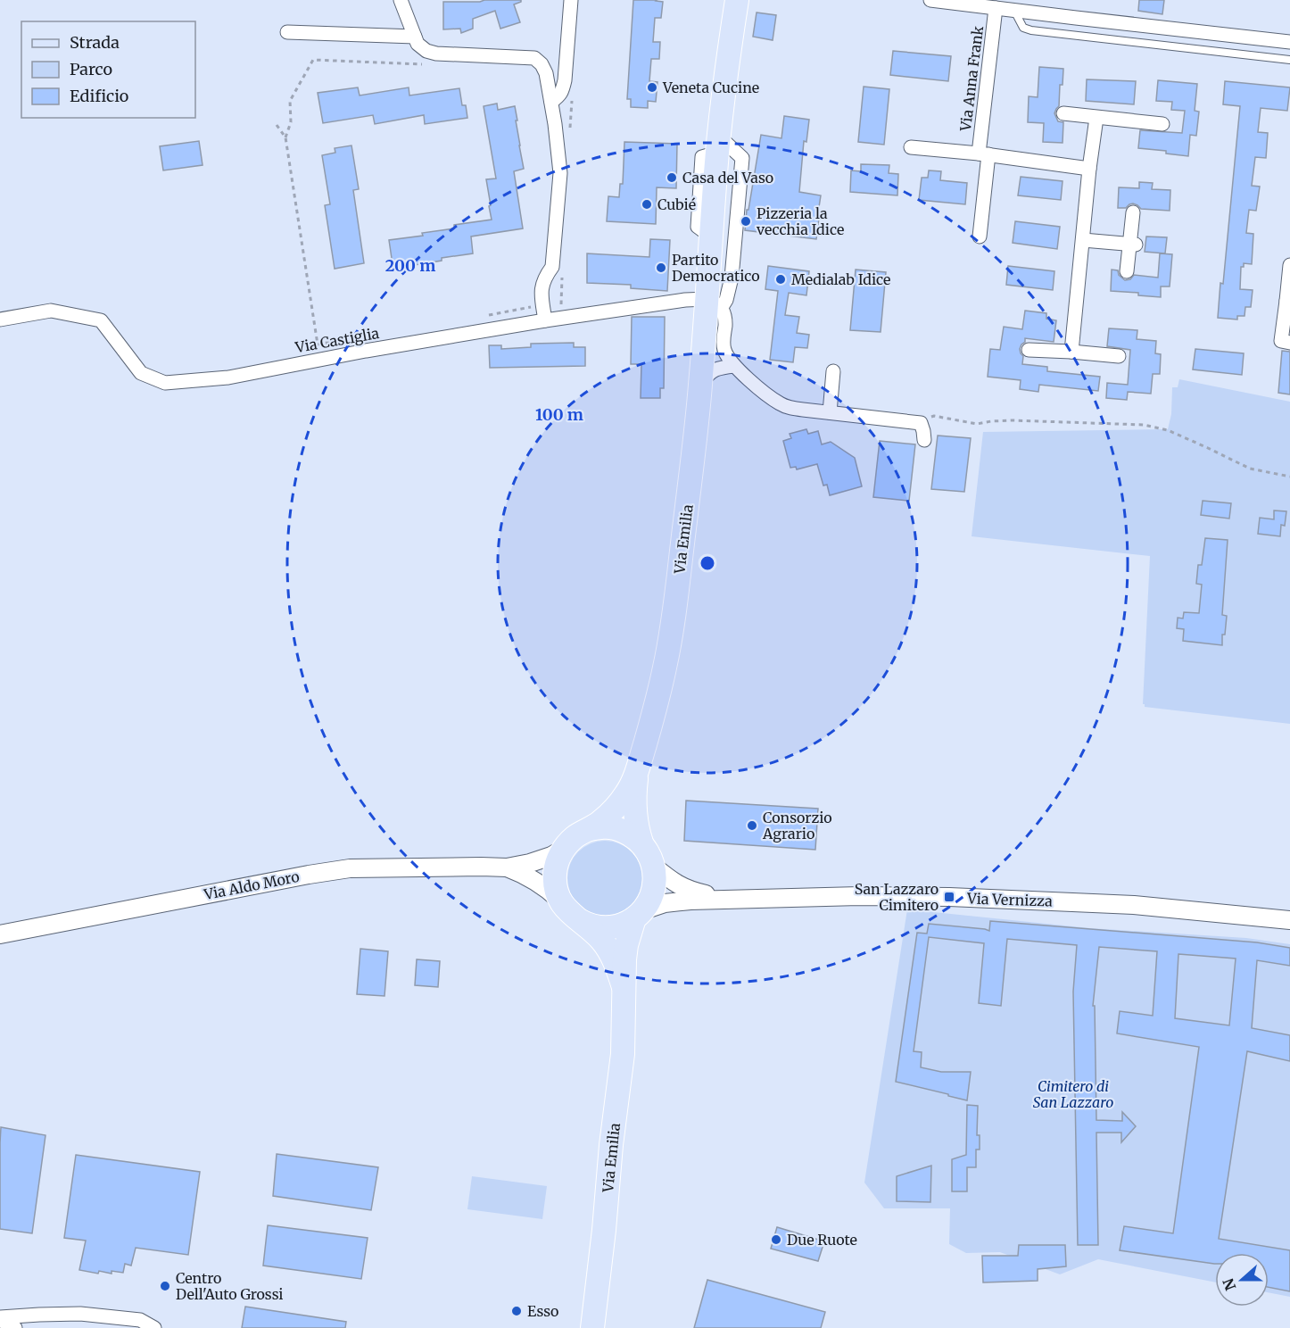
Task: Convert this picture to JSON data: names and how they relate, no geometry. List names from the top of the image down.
{
  "streets": {
    "main road": ["Via Emilia"],
    "street": [
      "Via Anna Frank",
      "Via Castiglia",
      "Via Aldo Moro",
      "Via Vernizza"
    ]
  },
  "crossings": [
    ["Via Castiglia", "Via Emilia"],
    ["Via Emilia", "Via Aldo Moro"],
    ["Via Emilia", "Via Vernizza"],
    ["Via Aldo Moro", "Via Vernizza"]
  ],
  "parks": ["Cimitero di San Lazzaro"],
  "places": {
    "other": [
      "Veneta Cucine",
      "Casa del Vaso",
      "Cubié",
      "Pizzeria la vecchia Idice",
      "Partito Democratico",
      "Medialab Idice",
      "Consorzio Agrario",
      "Due Ruote",
      "Centro Dell'Auto Grossi",
      "Esso"
    ],
    "transit": ["San Lazzaro Cimitero"]
  },
  "legend": ["Strada", "Parco", "Edificio"],
  "north": "left",
  "rings": ["200 m", "100 m"]
}
